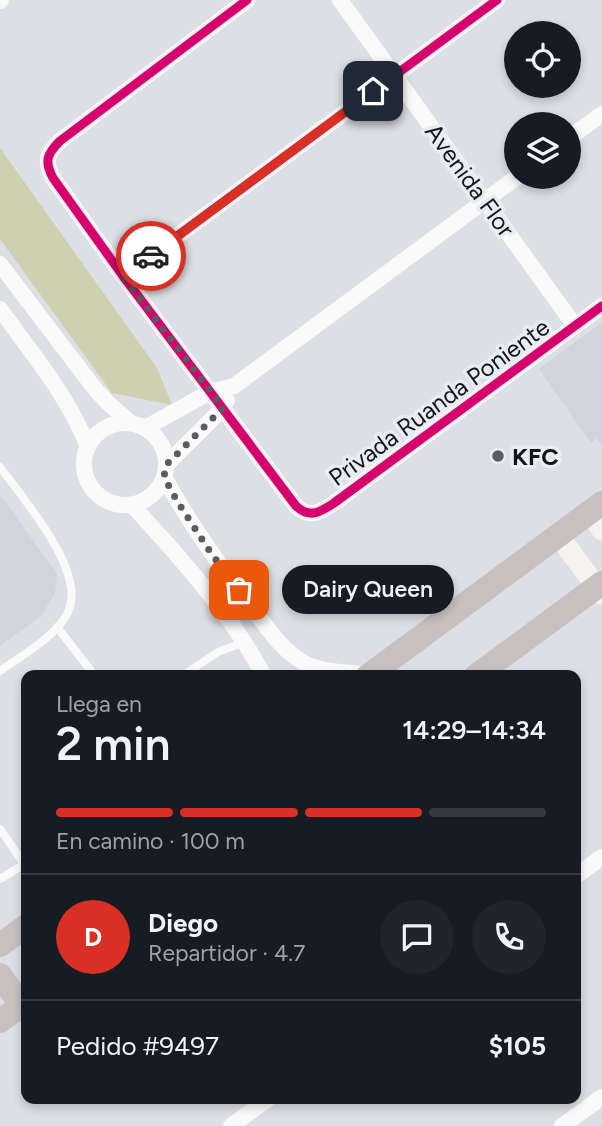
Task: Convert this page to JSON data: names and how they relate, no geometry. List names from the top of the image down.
{
  "streets": {
    "street": ["Avenida Flor", "Privada Ruanda Poniente"]
  },
  "crossings": [
    ["Avenida Flor", "Privada Ruanda Poniente"]
  ],
  "places": ["KFC", "Dairy Queen"],
  "page": {
    "bubble": "Dairy Queen",
    "heading": ["2 min", "Llega en", "14:29–14:34"],
    "panel": [
      "Diego",
      "Repartidor · 4.7",
      "Pedido #9497",
      "$105"
    ],
    "bar": "En camino · 100 m",
    "round": "D"
  }
}
